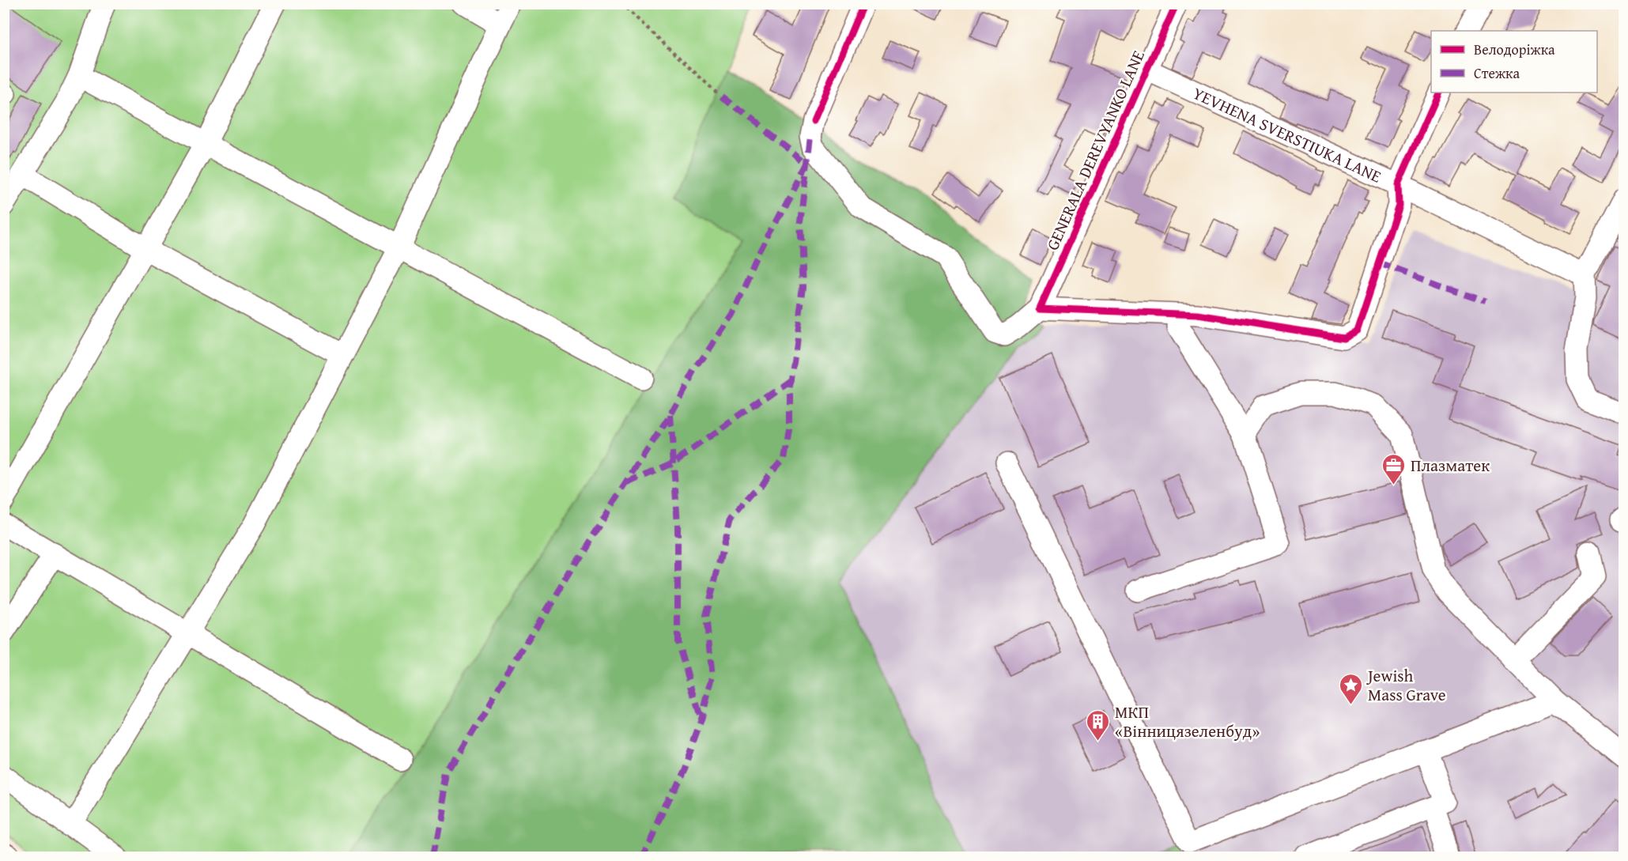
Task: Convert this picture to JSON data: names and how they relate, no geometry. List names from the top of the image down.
{
  "streets": {
    "street": ["YEVHENA SVERSTIUKA LANE", "GENERALA DEREVYANKO LANE"]
  },
  "crossings": [
    ["YEVHENA SVERSTIUKA LANE", "GENERALA DEREVYANKO LANE"]
  ],
  "places": {
    "office": ["Плазматек"],
    "place": ["Jewish Mass Grave"],
    "building": ["МКП «Вінницязеленбуд»"]
  },
  "legend": ["Велодоріжка", "Стежка"]
}
